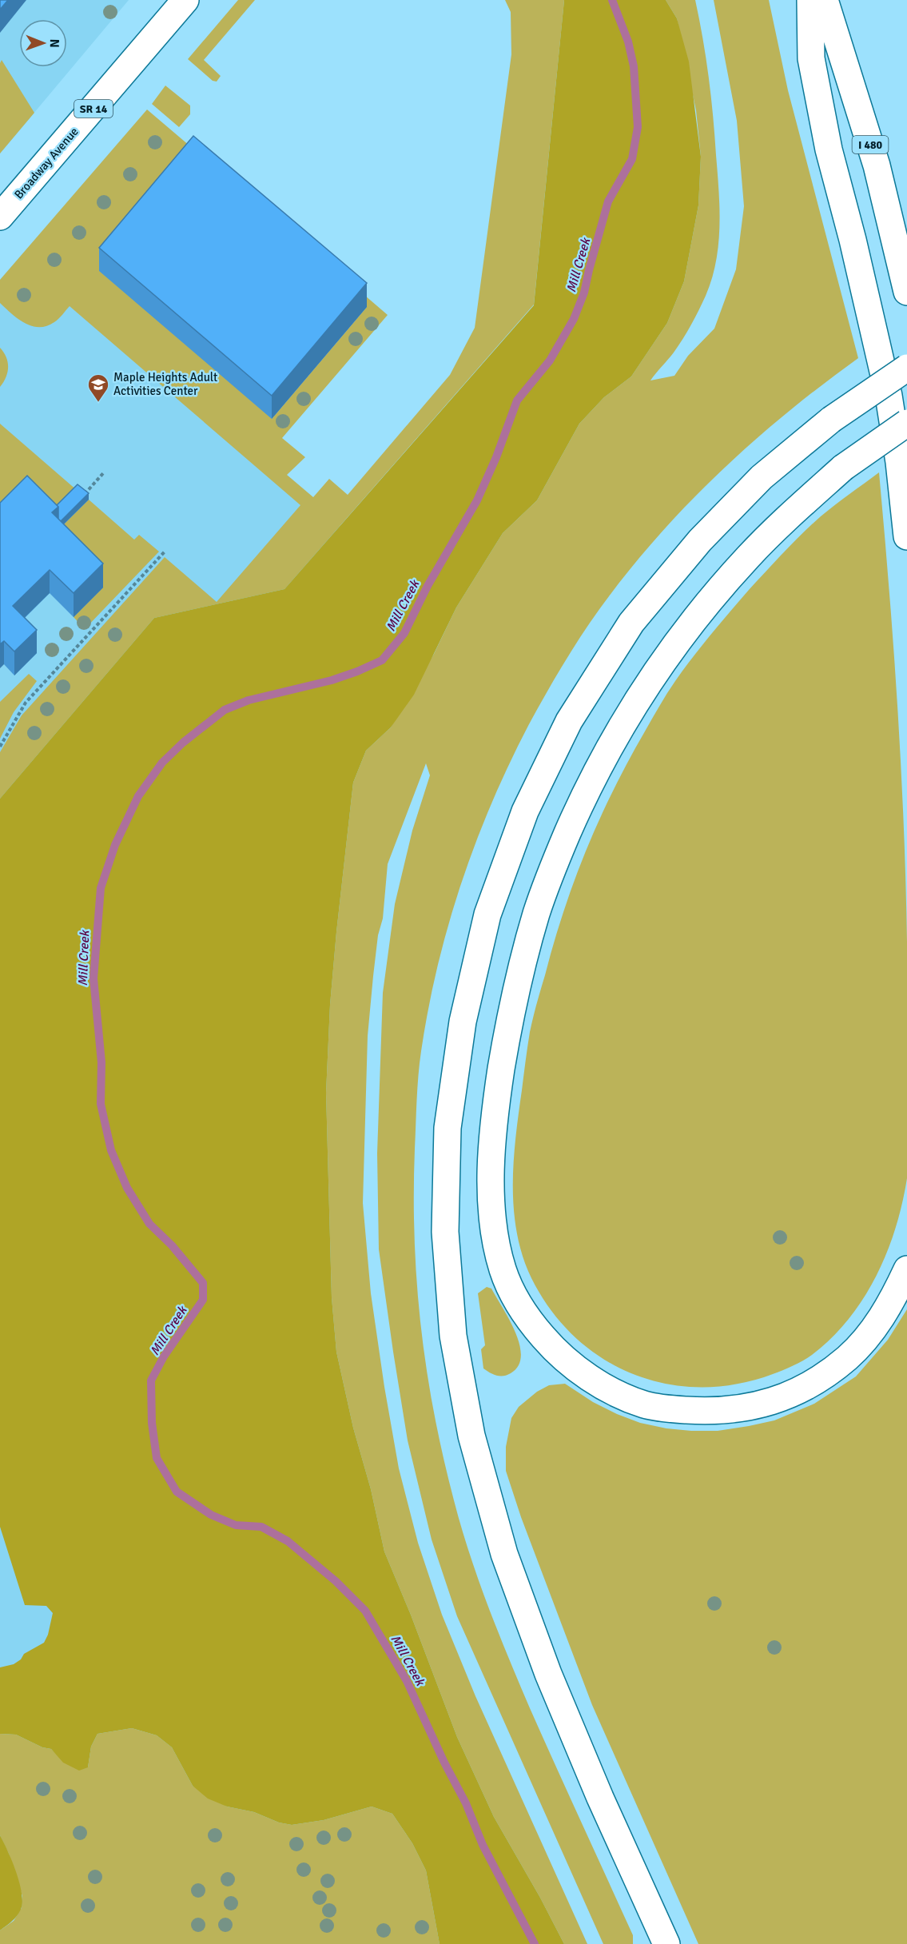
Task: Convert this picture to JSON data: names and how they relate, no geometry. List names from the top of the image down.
{
  "streets": {
    "main road": ["SR 14", "I 480", "Broadway Avenue"]
  },
  "water": ["Mill Creek"],
  "places": {
    "school or university": ["Maple Heights Adult Activities Center"]
  },
  "north": "right"
}
